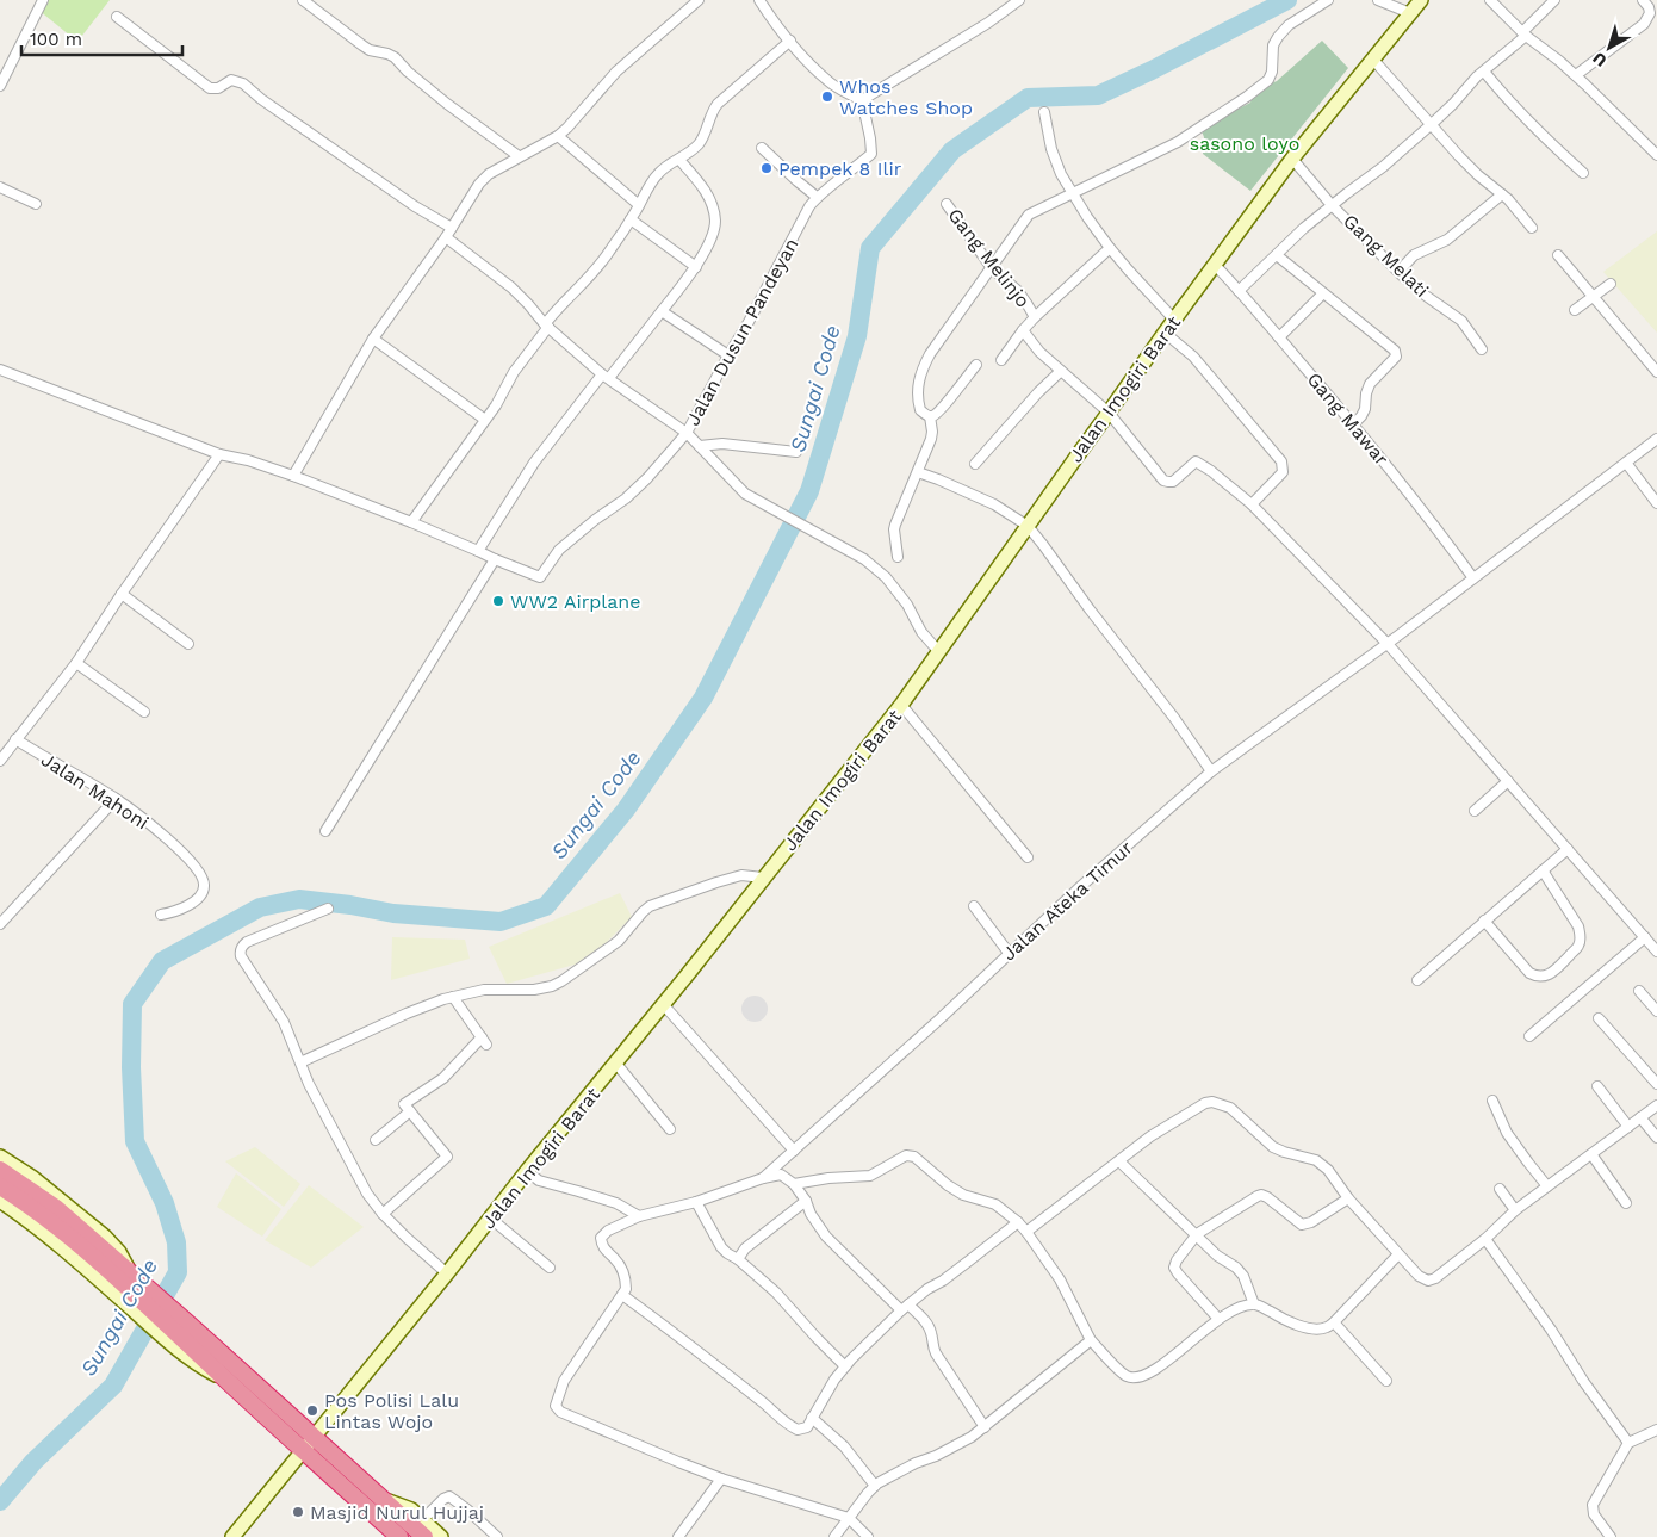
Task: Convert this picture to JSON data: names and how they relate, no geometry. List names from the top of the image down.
{
  "streets": {
    "main road": ["Jalan Imogiri Barat"],
    "street": [
      "Gang Melati",
      "Gang Melinjo",
      "Jalan Dusun Pandeyan",
      "Gang Mawar",
      "Jalan Mahoni",
      "Jalan Ateka Timur"
    ]
  },
  "crossings": [
    ["Gang Melati", "Jalan Imogiri Barat"],
    ["Gang Melinjo", "Jalan Imogiri Barat"],
    ["Jalan Dusun Pandeyan", "Jalan Imogiri Barat"],
    ["Jalan Imogiri Barat", "Gang Mawar"],
    ["Gang Mawar", "Jalan Ateka Timur"]
  ],
  "water": ["Sungai Code"],
  "parks": ["sasono loyo"],
  "places": [
    "Whos Watches Shop",
    "Pempek 8 Ilir",
    "WW2 Airplane",
    "Pos Polisi Lalu Lintas Wojo",
    "Masjid Nurul Hujjaj"
  ],
  "scale_bar": "100 m",
  "north": "bottom left"
}
